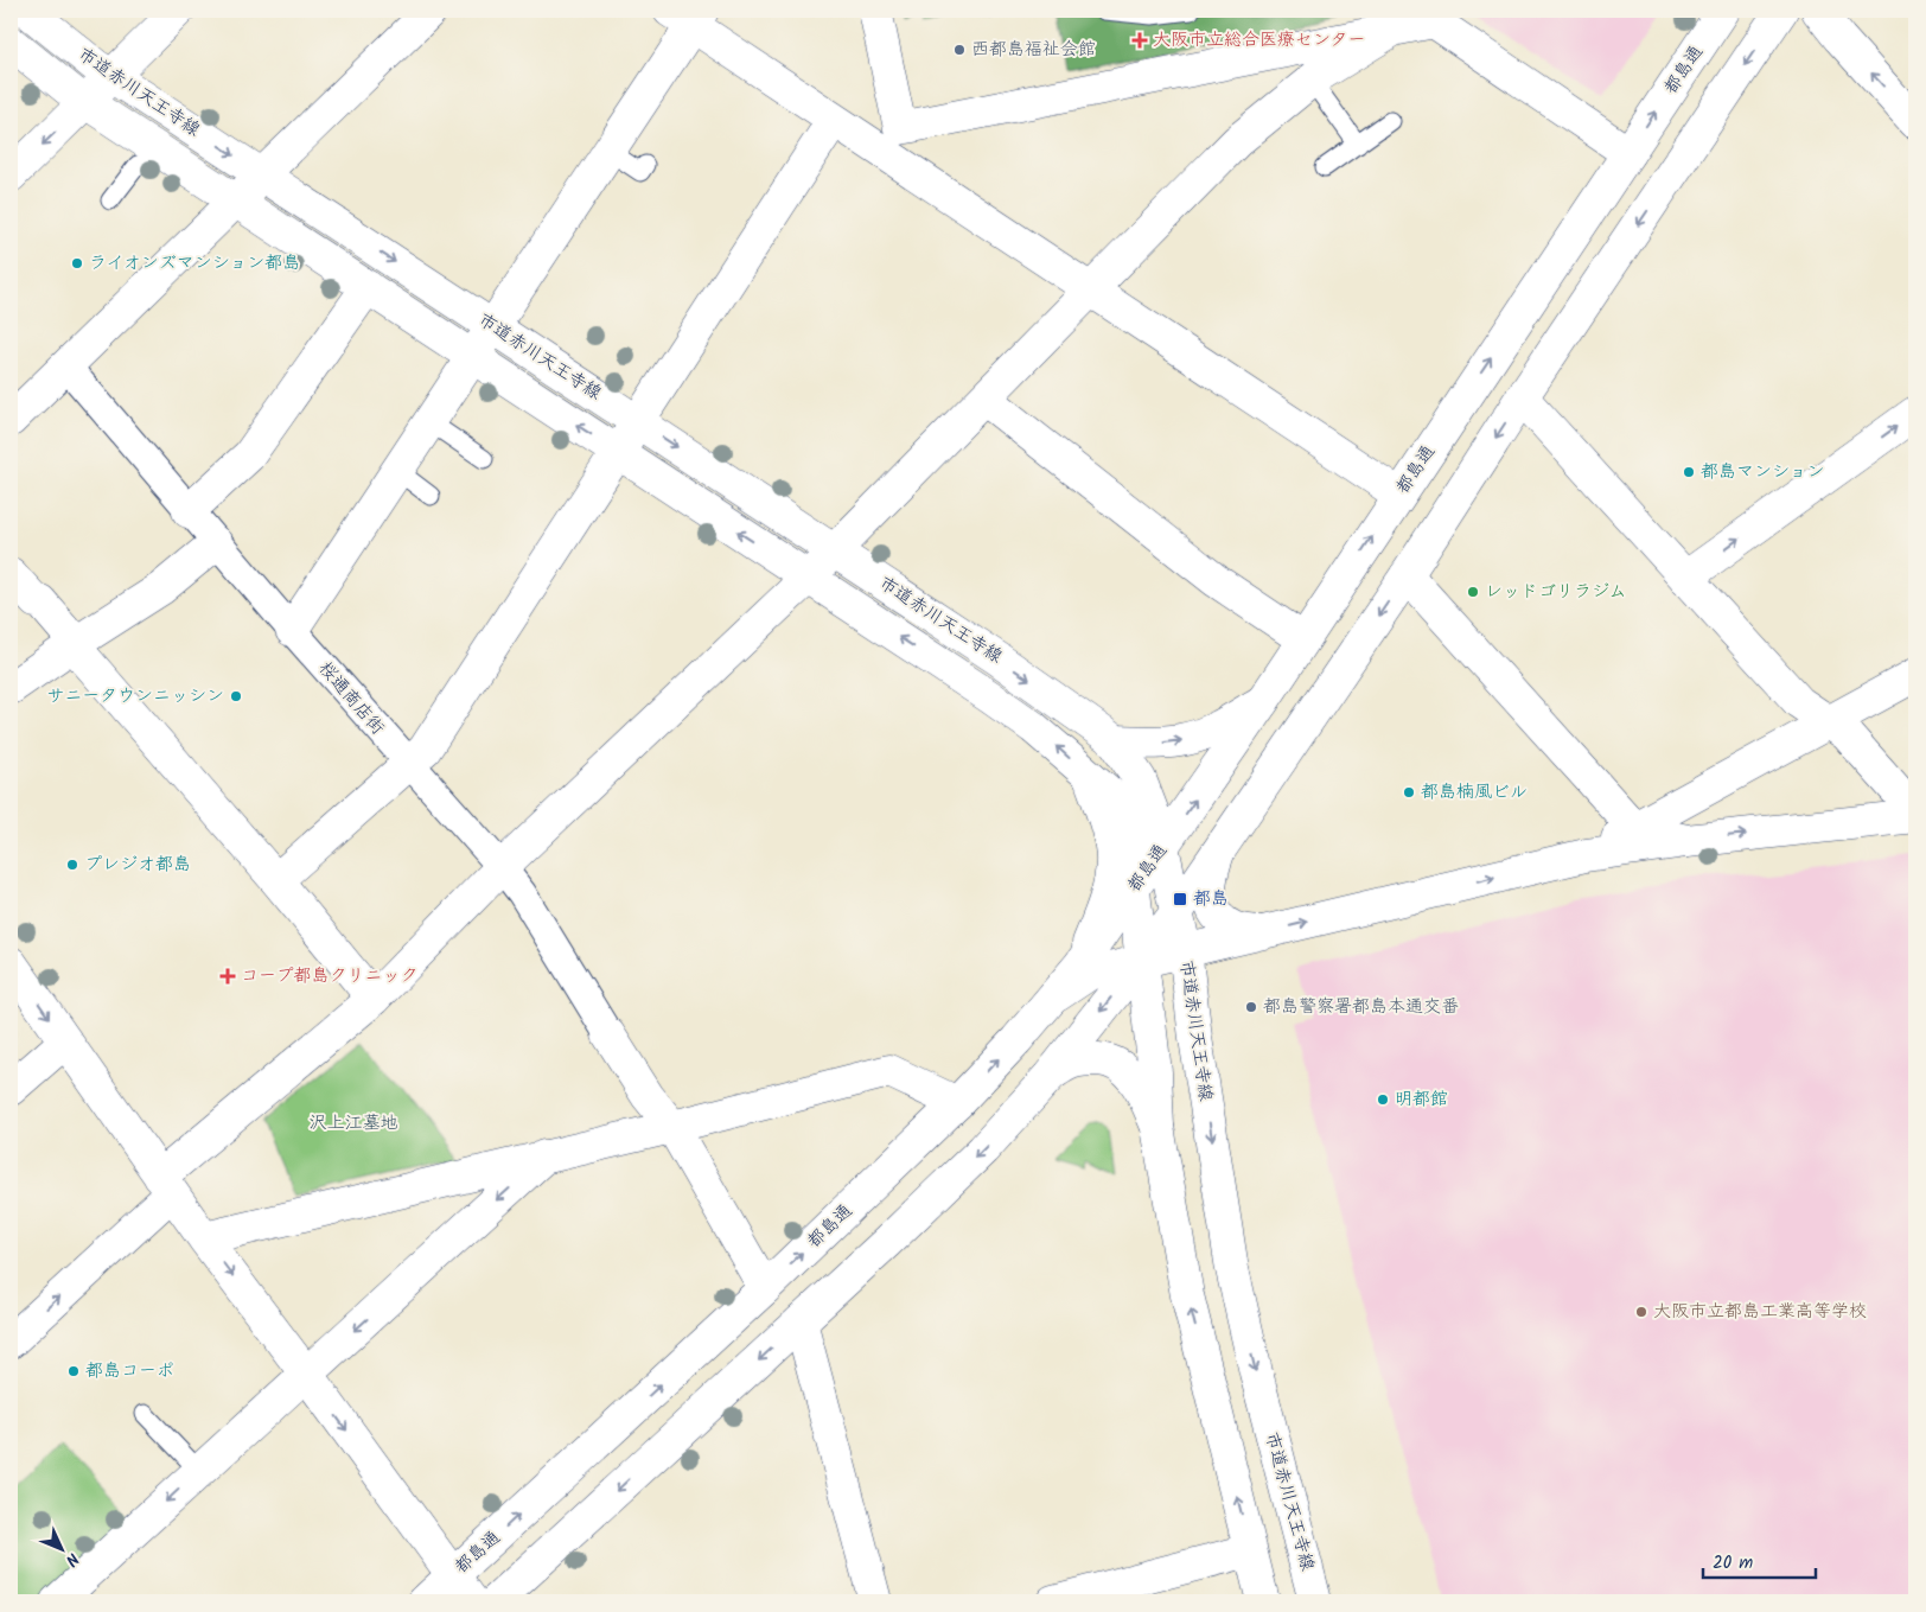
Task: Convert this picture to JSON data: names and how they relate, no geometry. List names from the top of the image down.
{
  "streets": {
    "street": ["都島通", "市道赤川天王寺線", "桜通商店街"]
  },
  "crossings": [
    ["都島通", "市道赤川天王寺線"]
  ],
  "parks": ["沢上江墓地"],
  "places": {
    "health": ["大阪市立総合医療センター", "コープ都島クリニック"],
    "other": [
      "西都島福祉会館",
      "ライオンズマンション都島",
      "都島マンション",
      "レッドゴリラジム",
      "サニータウンニッシン",
      "都島楠風ビル",
      "プレジオ都島",
      "都島警察署都島本通交番",
      "明都館",
      "大阪市立都島工業高等学校",
      "都島コーポ"
    ],
    "transit": ["都島"]
  },
  "scale_bar": "20 m",
  "north": "bottom right"
}
